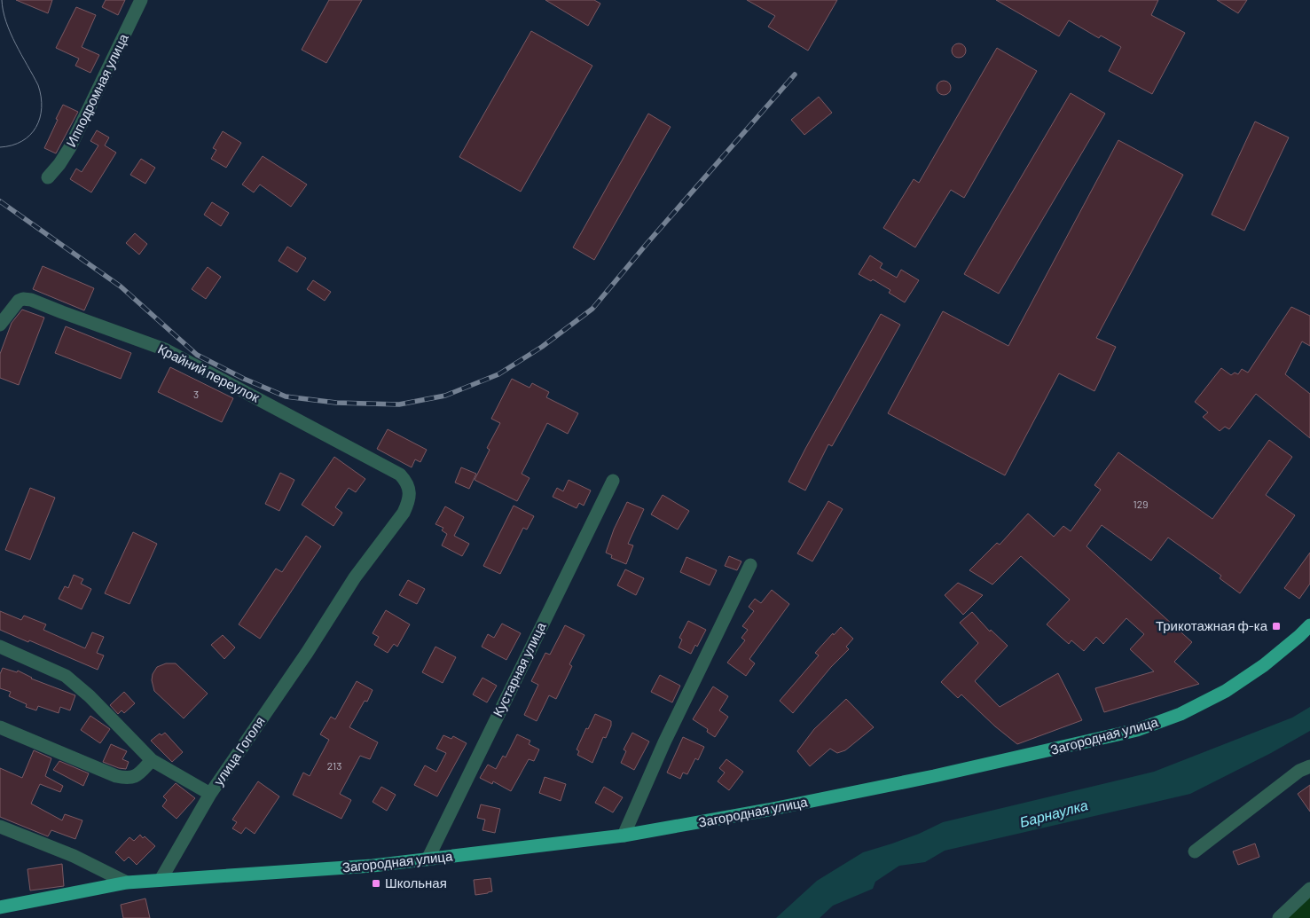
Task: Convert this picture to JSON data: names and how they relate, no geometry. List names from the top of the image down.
{
  "streets": {
    "main road": ["Загородная улица"],
    "street": [
      "Ипподромная улица",
      "Крайний переулок",
      "Кустарная улица",
      "улица Гоголя"
    ]
  },
  "crossings": [
    ["Крайний переулок", "улица Гоголя"],
    ["Кустарная улица", "Загородная улица"],
    ["Загородная улица", "улица Гоголя"]
  ],
  "water": ["Барнаулка"],
  "places": {
    "transit": ["Трикотажная ф-ка", "Школьная"]
  },
  "house_numbers": ["3", "129", "213"]
}
